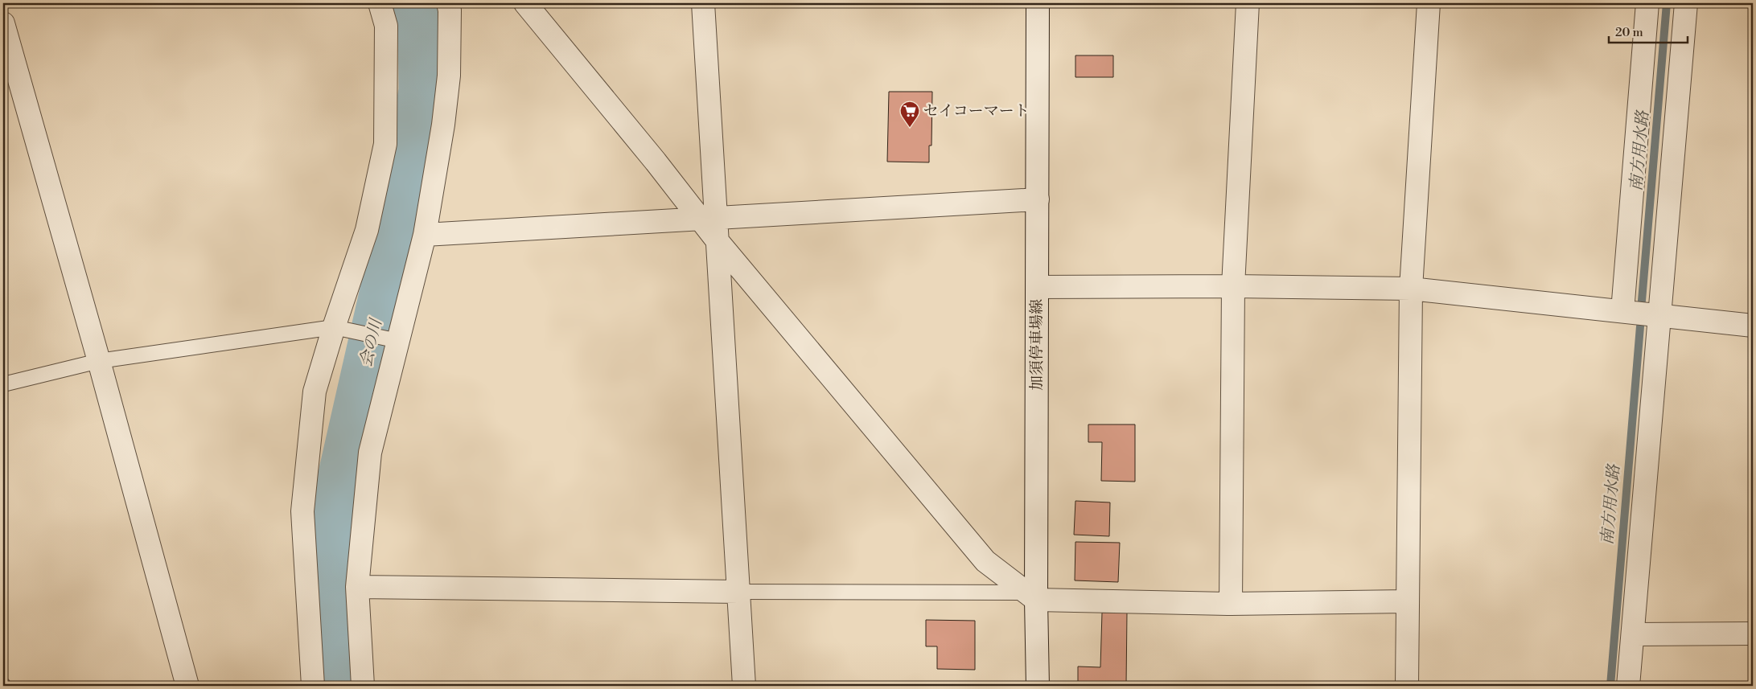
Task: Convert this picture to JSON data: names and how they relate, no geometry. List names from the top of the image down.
{
  "streets": {
    "street": ["加須停車場線"]
  },
  "water": ["南方用水路", "会の川"],
  "places": {
    "supermarket": ["セイコーマート"]
  },
  "scale_bar": "20 m"
}
